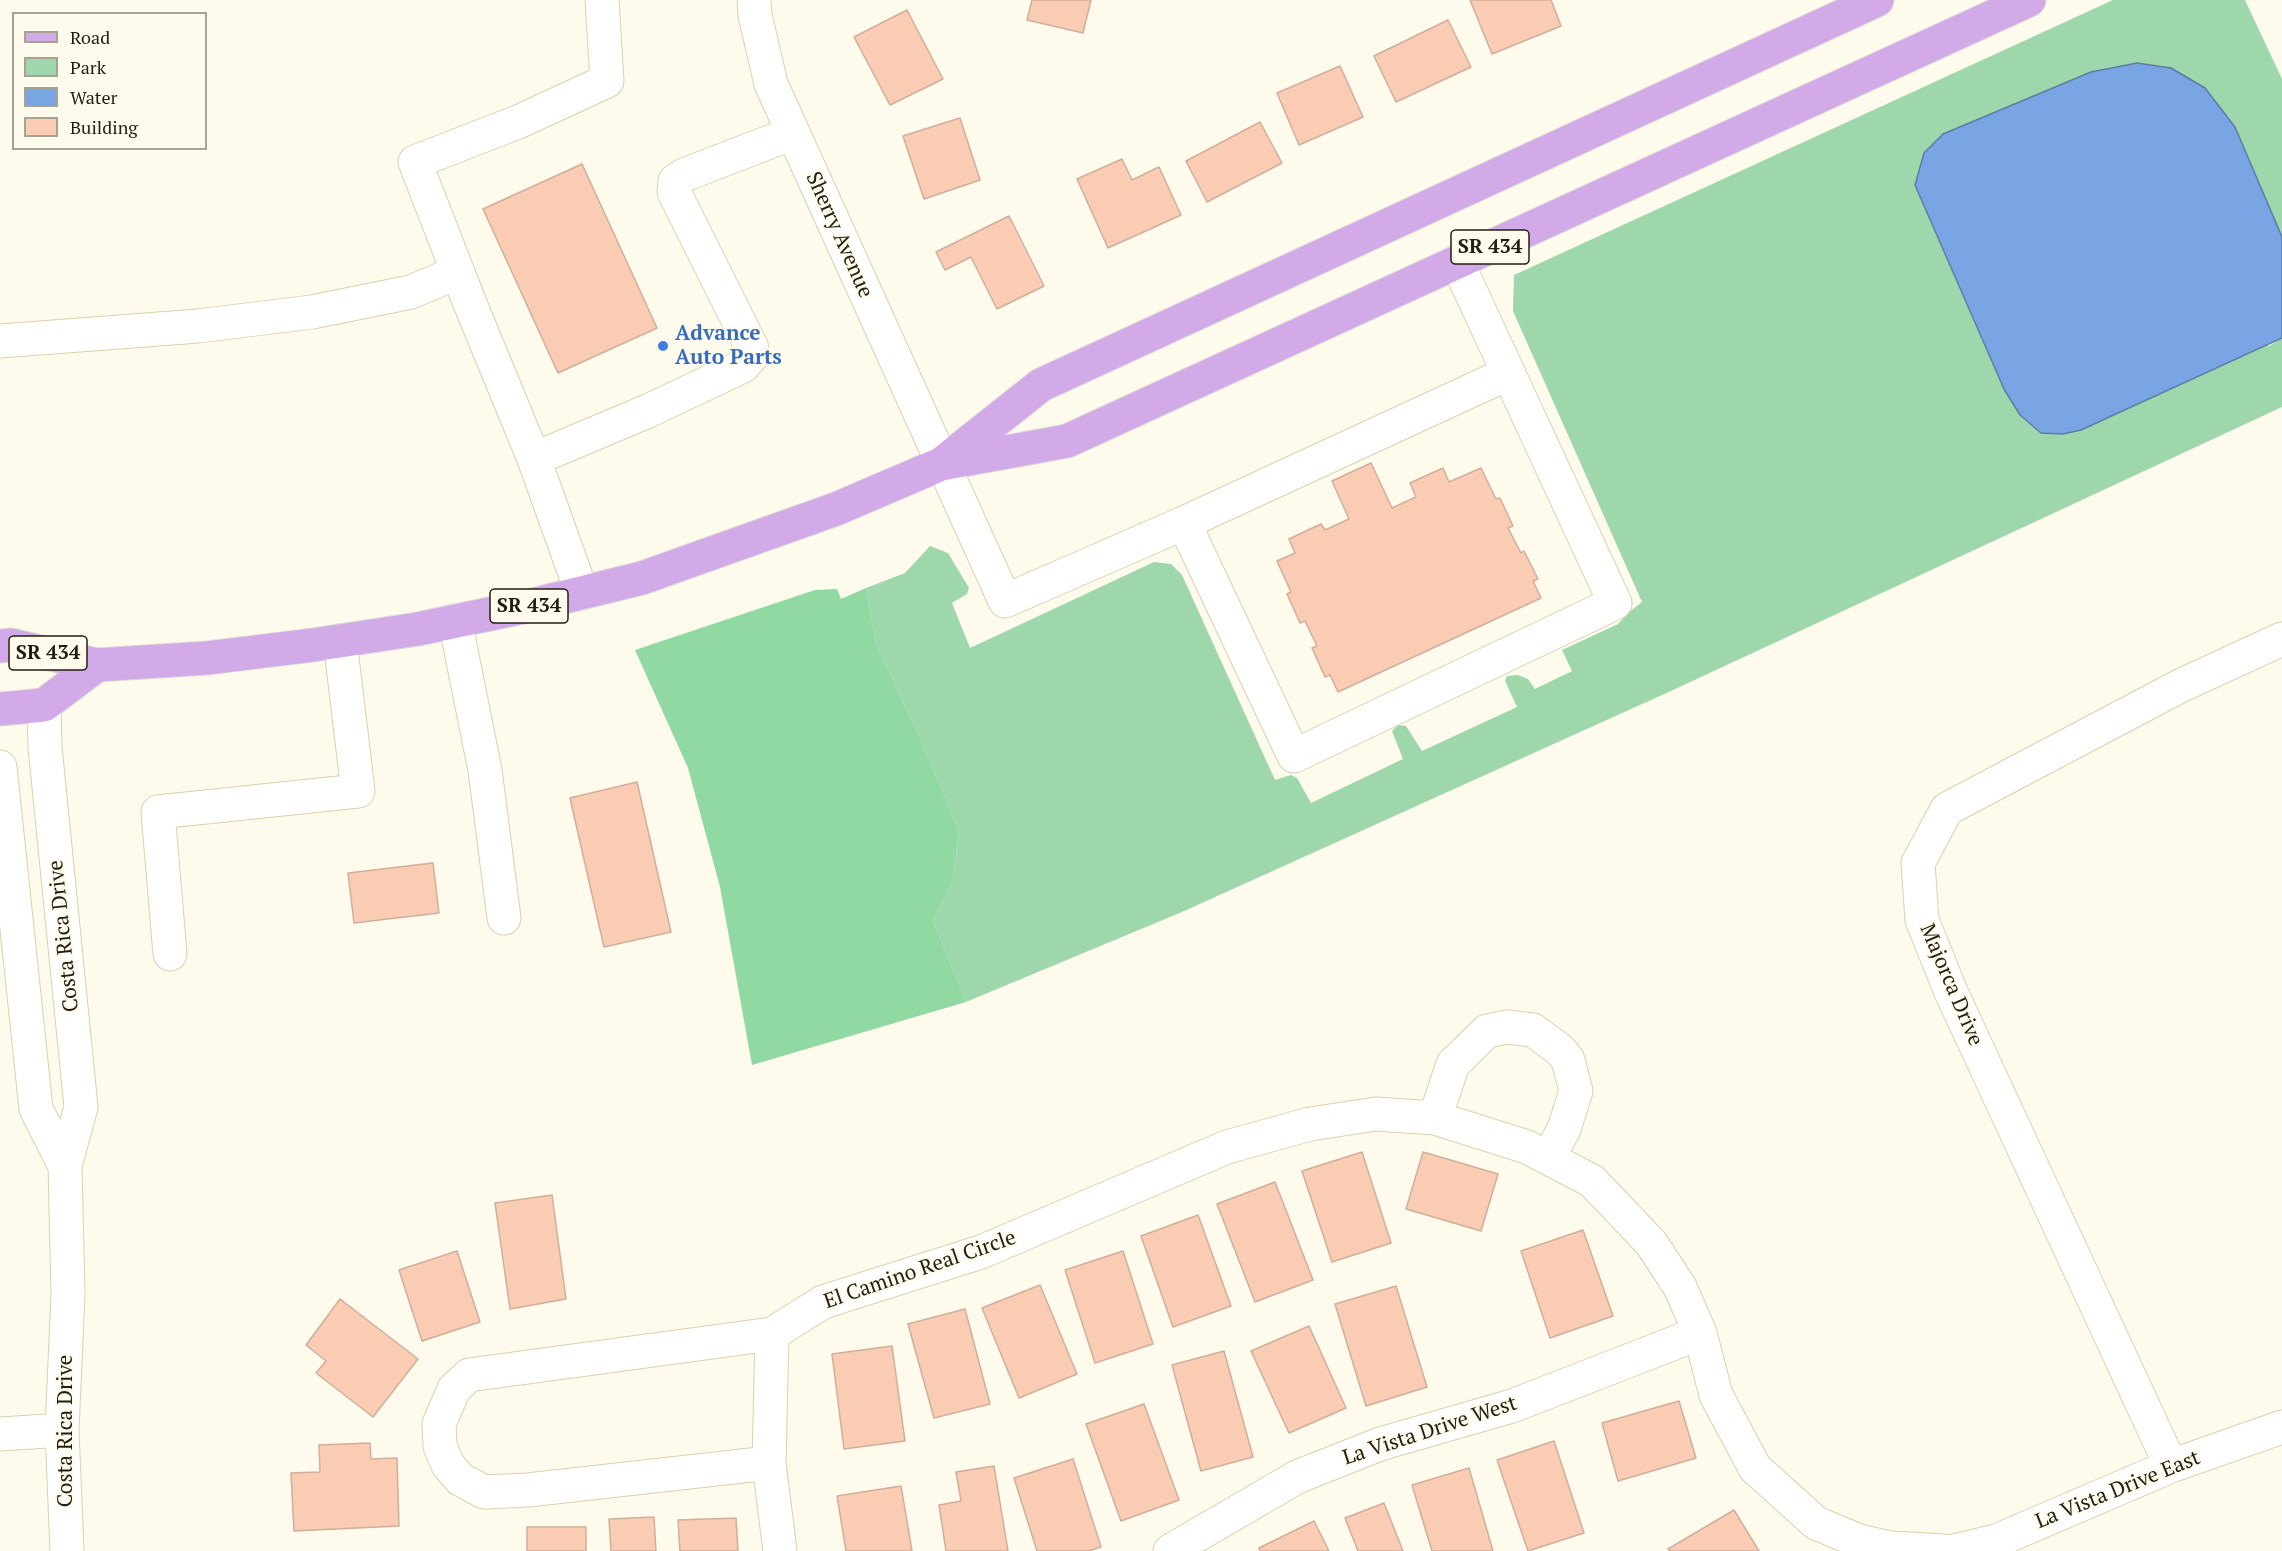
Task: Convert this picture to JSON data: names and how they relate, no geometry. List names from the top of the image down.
{
  "streets": {
    "main road": ["SR 434"],
    "street": [
      "Sherry Avenue",
      "Costa Rica Drive",
      "Majorca Drive",
      "El Camino Real Circle",
      "La Vista Drive West",
      "La Vista Drive East"
    ]
  },
  "crossings": [
    ["Sherry Avenue", "SR 434"],
    ["SR 434", "Costa Rica Drive"],
    ["Majorca Drive", "La Vista Drive East"],
    ["El Camino Real Circle", "La Vista Drive West"]
  ],
  "places": ["Advance Auto Parts"],
  "legend": [
    "Road",
    "Park",
    "Water",
    "Building"
  ]
}
